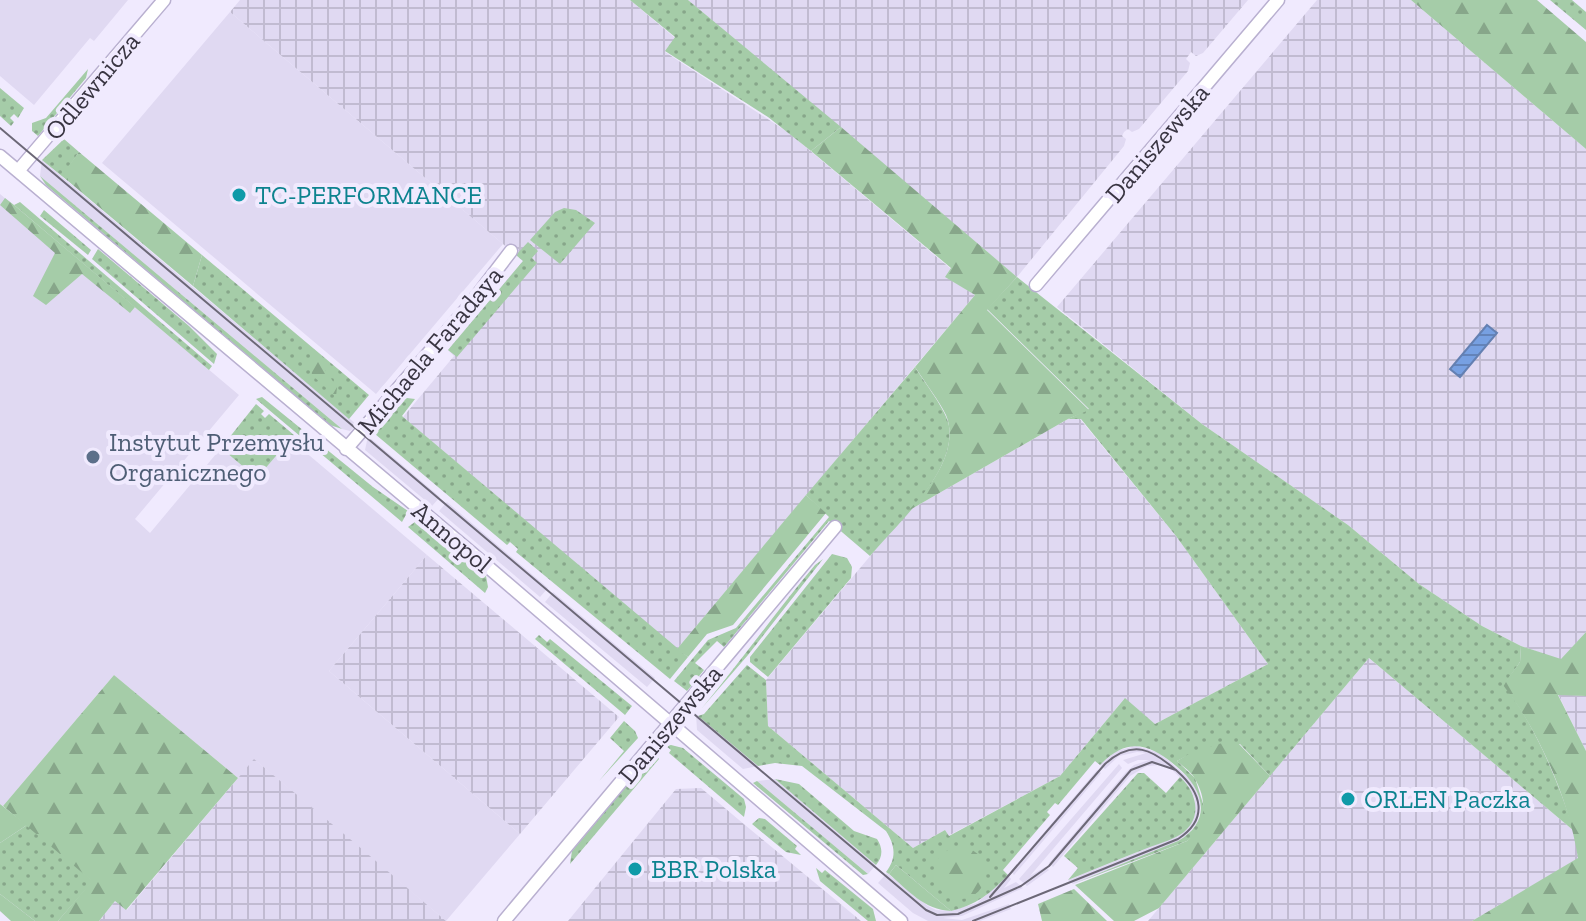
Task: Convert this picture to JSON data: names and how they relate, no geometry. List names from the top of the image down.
{
  "streets": {
    "street": [
      "Odlewnicza",
      "Daniszewska",
      "Michaela Faradaya",
      "Annopol"
    ]
  },
  "crossings": [
    ["Odlewnicza", "Annopol"],
    ["Daniszewska", "Annopol"],
    ["Michaela Faradaya", "Annopol"]
  ],
  "places": [
    "TC-PERFORMANCE",
    "Instytut Przemysłu Organicznego",
    "ORLEN Paczka",
    "BBR Polska"
  ]
}
